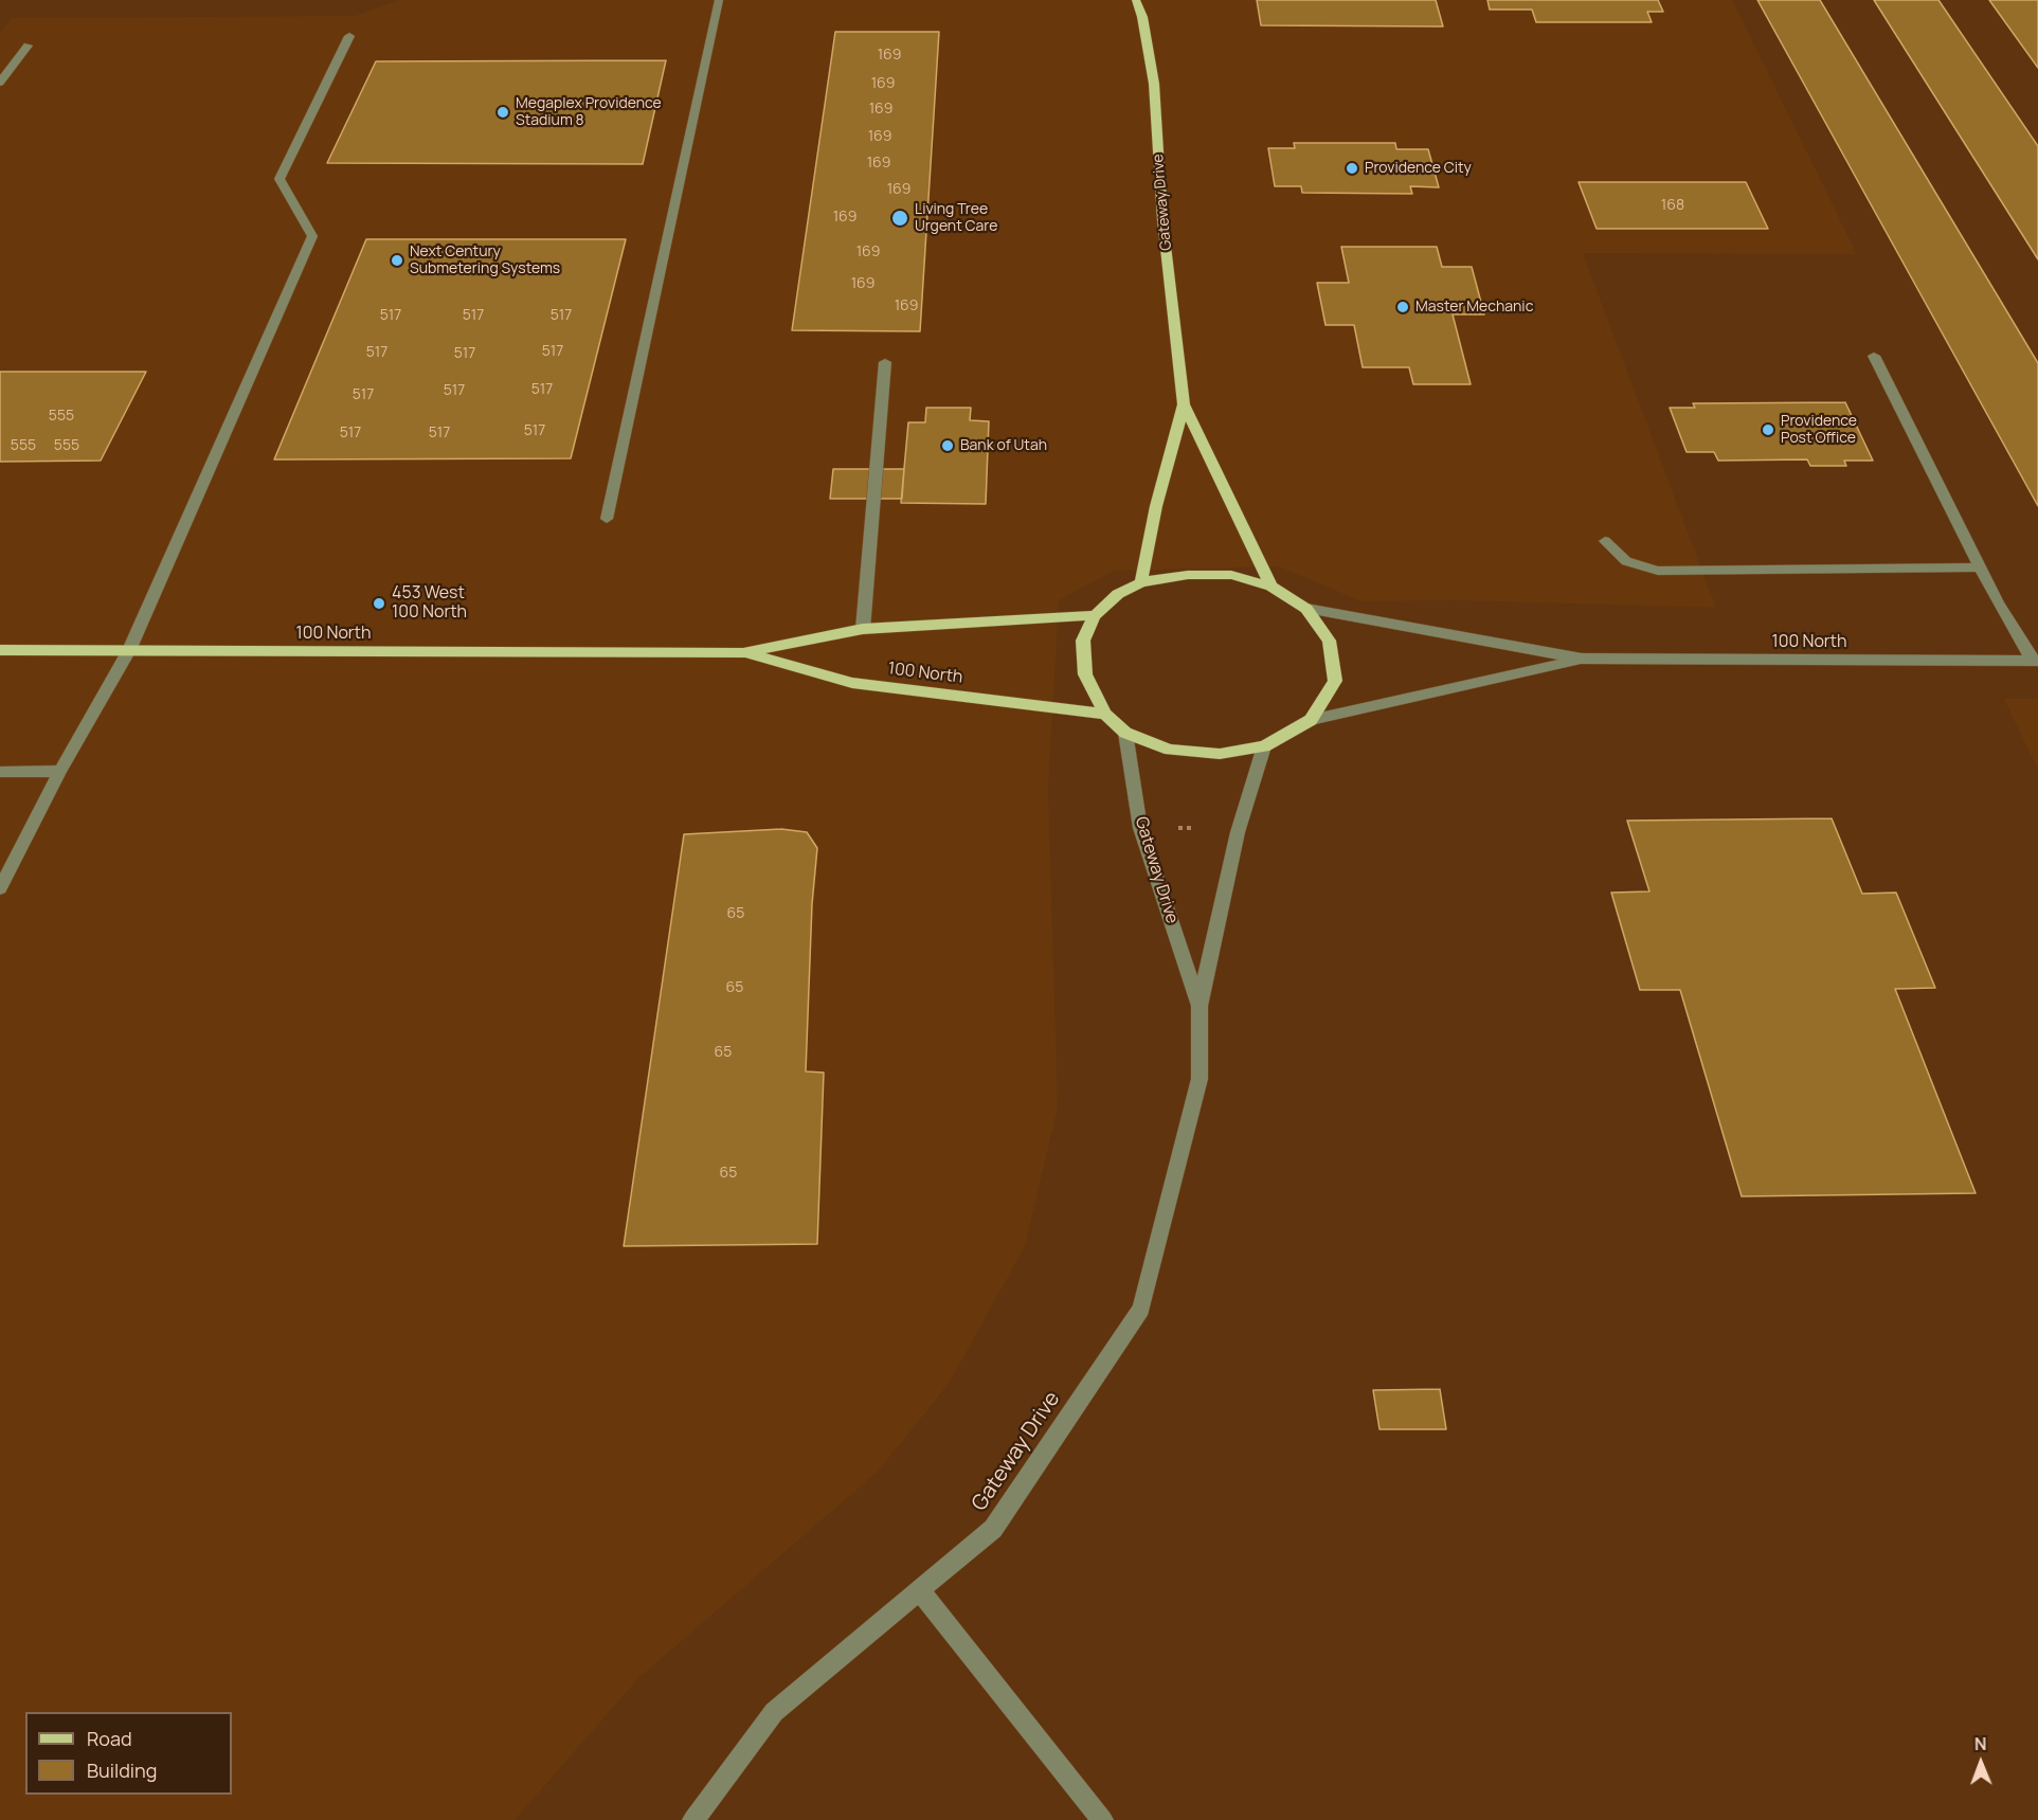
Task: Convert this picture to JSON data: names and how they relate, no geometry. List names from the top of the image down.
{
  "streets": {
    "main road": ["Gateway Drive", "100 North"]
  },
  "crossings": [
    ["Gateway Drive", "100 North"]
  ],
  "places": [
    "Megaplex Providence Stadium 8",
    "Providence City",
    "Living Tree Urgent Care",
    "Next Century Submetering Systems",
    "Master Mechanic",
    "Providence Post Office",
    "Bank of Utah",
    "453 West 100 North"
  ],
  "house_numbers": [
    "169",
    "169",
    "169",
    "169",
    "169",
    "169",
    "168",
    "169",
    "169",
    "169",
    "169",
    "517",
    "517",
    "517",
    "517",
    "517",
    "517",
    "517",
    "517",
    "517",
    "555",
    "517",
    "517",
    "517",
    "555",
    "555",
    "65",
    "65",
    "65",
    "65"
  ],
  "legend": ["Road", "Building"],
  "north": "top"
}
